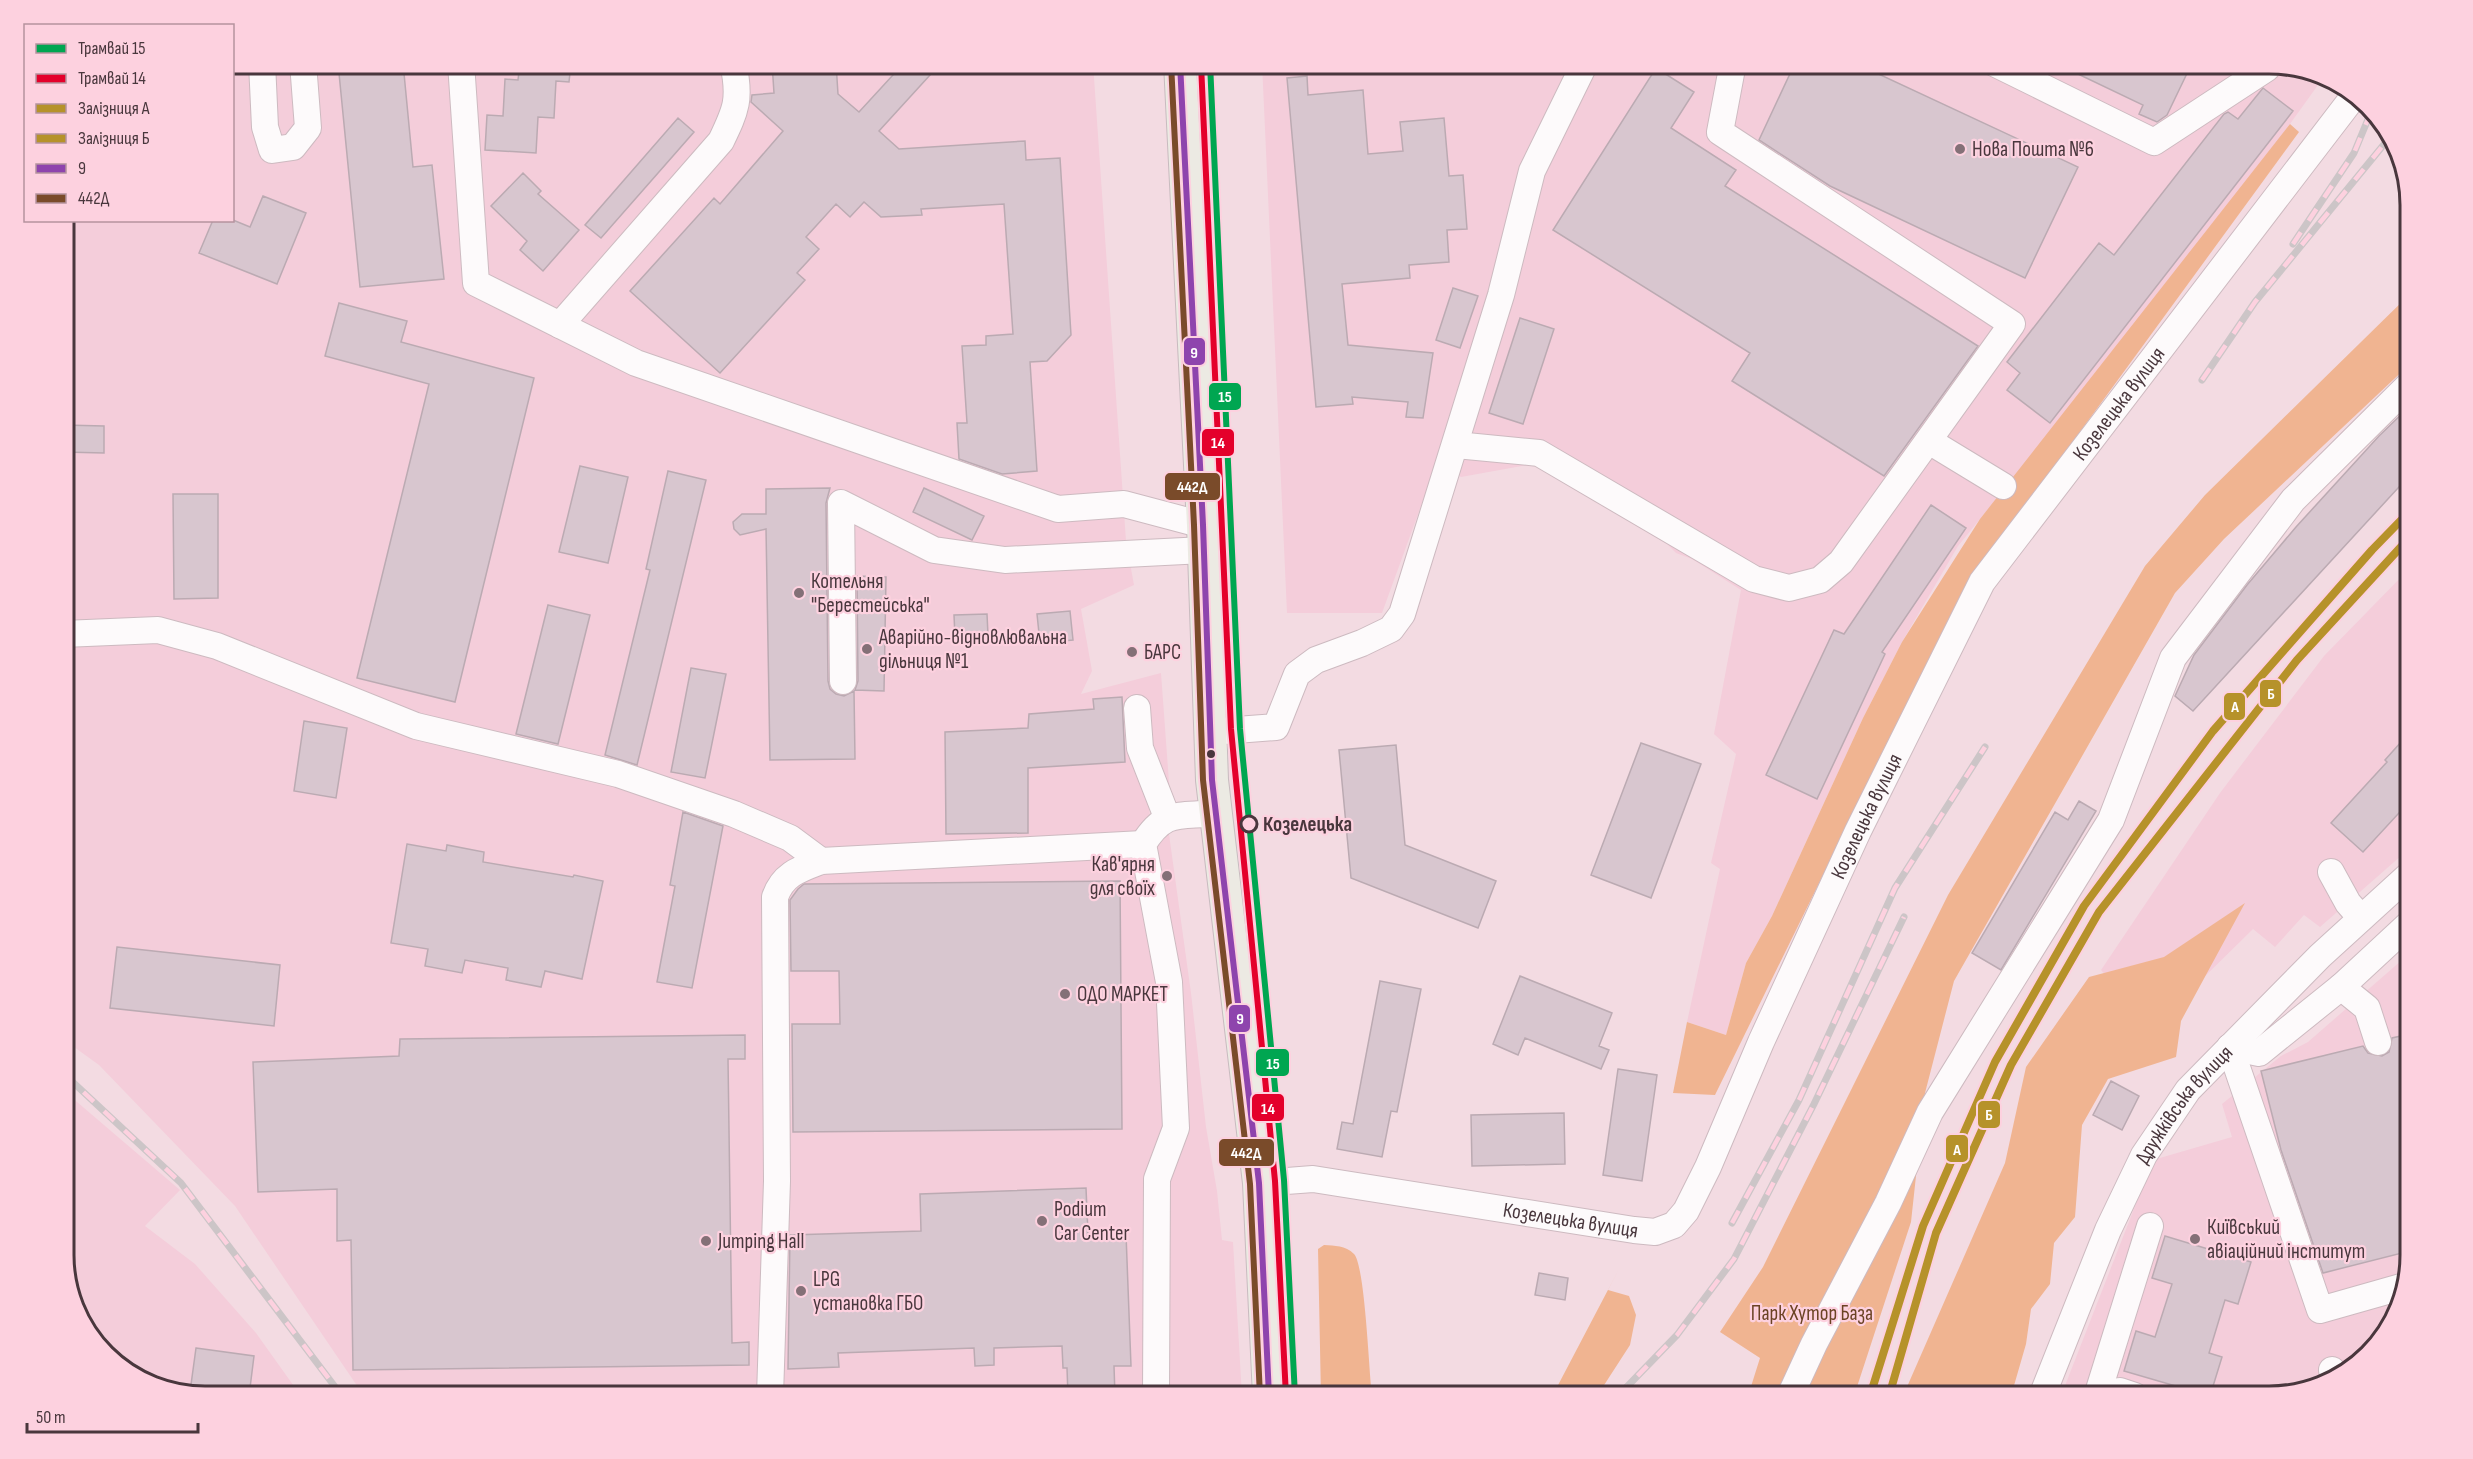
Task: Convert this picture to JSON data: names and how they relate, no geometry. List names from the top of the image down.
{
  "streets": {
    "street": ["Козелецька вулиця", "Дружківська вулиця"]
  },
  "parks": ["Парк Хутор База"],
  "places": [
    "Нова Пошта №6",
    "Котельня \"Берестейська\"",
    "Аварійно-відновлювальна дільниця №1",
    "БАРС",
    "Козелецька",
    "Кав'ярня для своїх",
    "ОДО МАРКЕТ",
    "Podium Car Center",
    "Київський авіаційний інститут",
    "Jumping Hall",
    "LPG установка ГБО"
  ],
  "lines": [
    "tram line 15",
    "tram line 14",
    "transit line 9",
    "transit line 442Д",
    "rail line A",
    "rail line Б"
  ],
  "legend": [
    "Трамвай 15",
    "Трамвай 14",
    "Залізниця A",
    "Залізниця Б",
    "9",
    "442Д"
  ],
  "scale_bar": "50 m"
}
